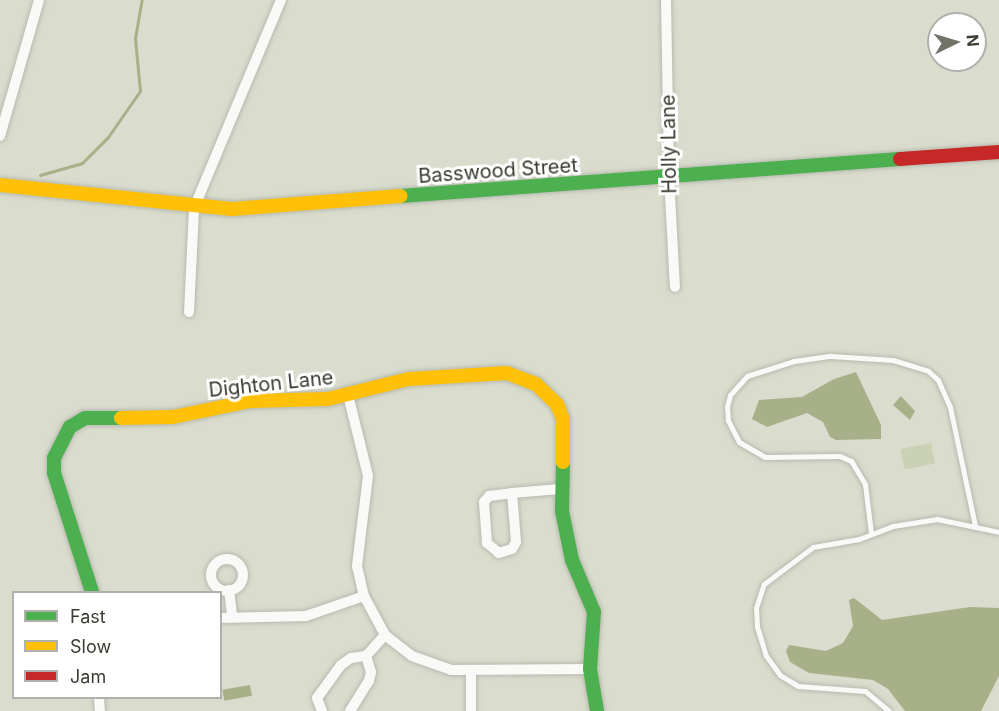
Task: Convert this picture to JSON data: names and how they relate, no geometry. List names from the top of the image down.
{
  "streets": {
    "street": ["Holly Lane", "Basswood Street", "Dighton Lane"]
  },
  "crossings": [
    ["Holly Lane", "Basswood Street"]
  ],
  "legend": ["Fast", "Slow", "Jam"],
  "north": "right"
}
